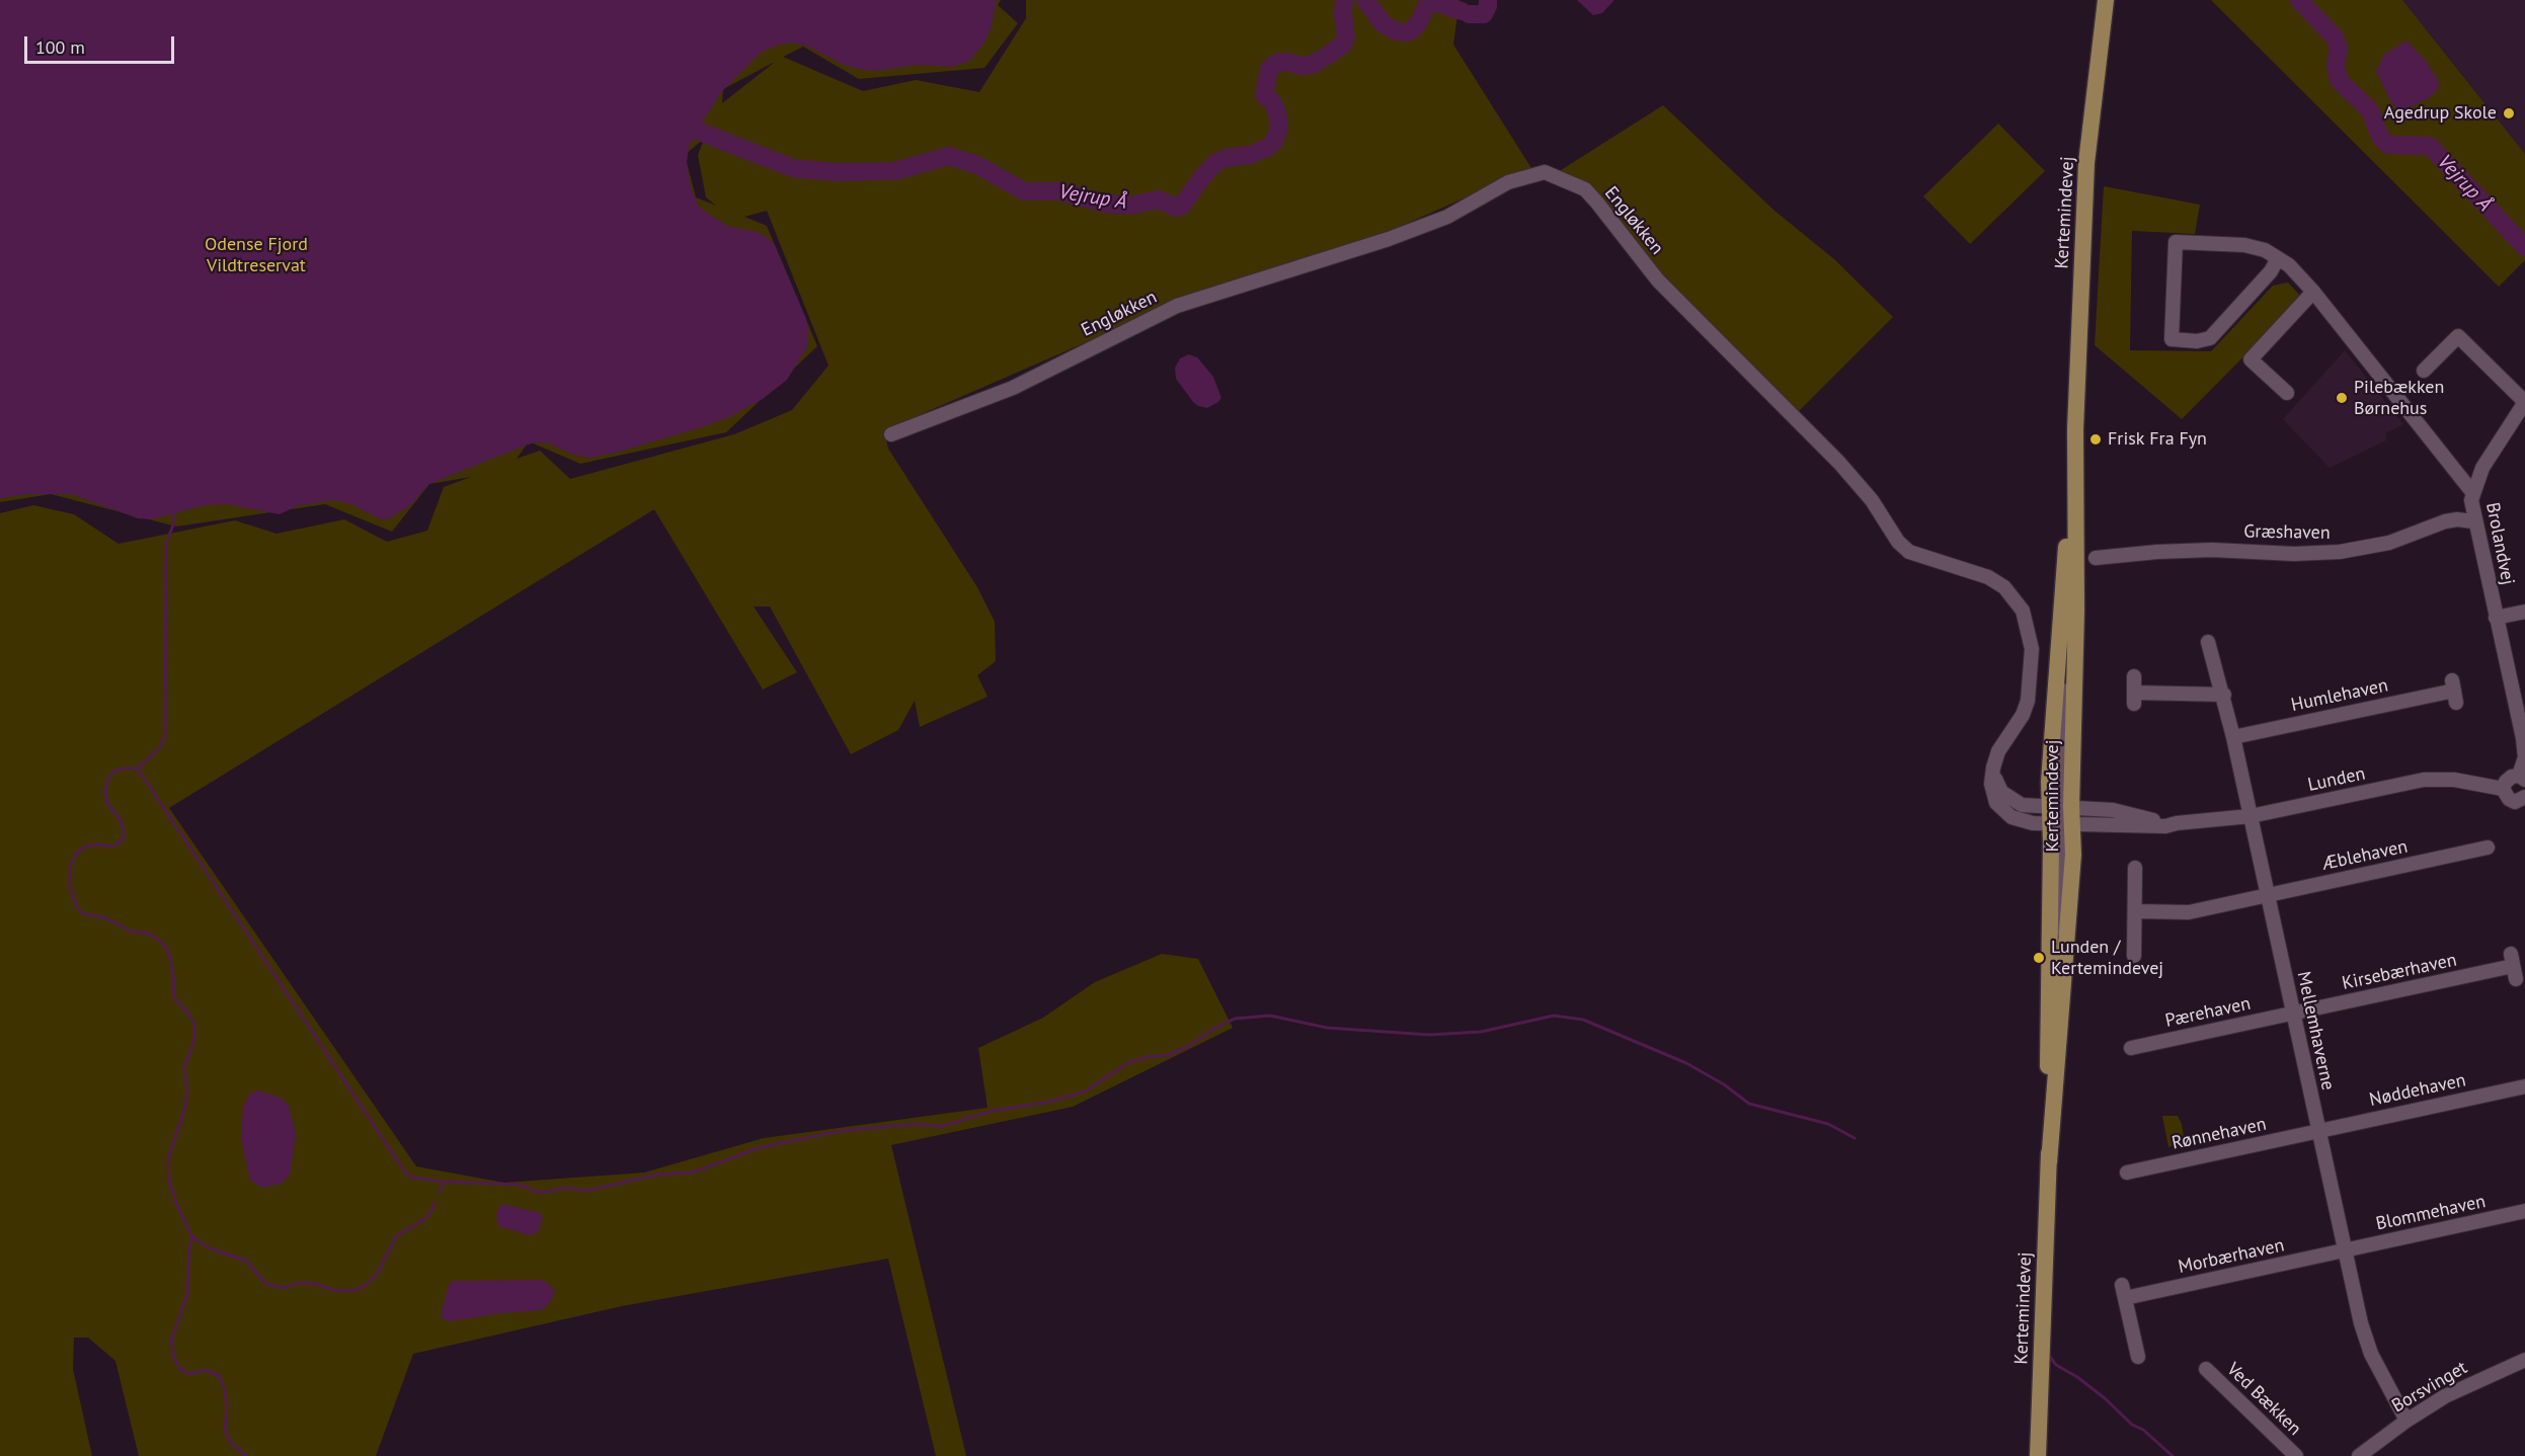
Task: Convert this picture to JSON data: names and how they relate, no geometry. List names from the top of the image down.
{
  "streets": {
    "main road": ["Kertemindevej"],
    "street": [
      "Engløkken",
      "Græshaven",
      "Brolandvej",
      "Humlehaven",
      "Lunden",
      "Æblehaven",
      "Kirsebærhaven",
      "Pærehaven",
      "Mellemhaverne",
      "Nøddehaven",
      "Rønnehaven",
      "Blommehaven",
      "Morbærhaven",
      "Borsvinget",
      "Ved Bækken"
    ]
  },
  "crossings": [
    ["Kertemindevej", "Engløkken"],
    ["Kertemindevej", "Lunden"],
    ["Engløkken", "Lunden"],
    ["Græshaven", "Brolandvej"],
    ["Humlehaven", "Mellemhaverne"],
    ["Lunden", "Mellemhaverne"],
    ["Æblehaven", "Mellemhaverne"],
    ["Kirsebærhaven", "Pærehaven"],
    ["Kirsebærhaven", "Mellemhaverne"],
    ["Pærehaven", "Mellemhaverne"],
    ["Mellemhaverne", "Nøddehaven"],
    ["Mellemhaverne", "Rønnehaven"],
    ["Mellemhaverne", "Blommehaven"],
    ["Mellemhaverne", "Morbærhaven"],
    ["Mellemhaverne", "Borsvinget"],
    ["Nøddehaven", "Rønnehaven"],
    ["Blommehaven", "Morbærhaven"]
  ],
  "water": ["Vejrup Å"],
  "parks": ["Odense Fjord Vildtreservat"],
  "places": [
    "Agedrup Skole",
    "Pilebækken Børnehus",
    "Frisk Fra Fyn",
    "Lunden / Kertemindevej"
  ],
  "scale_bar": "100 m"
}
